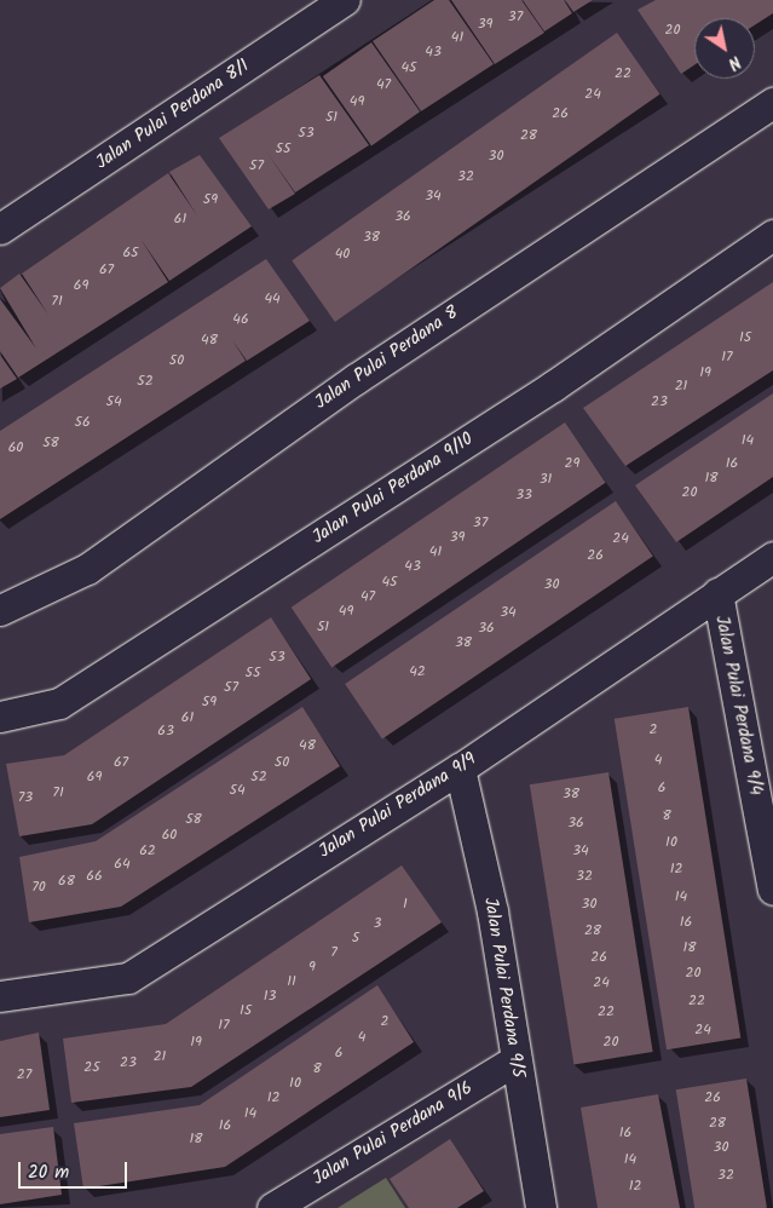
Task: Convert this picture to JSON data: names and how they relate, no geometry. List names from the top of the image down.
{
  "streets": {
    "street": [
      "Jalan Pulai Perdana 8/1",
      "Jalan Pulai Perdana 8",
      "Jalan Pulai Perdana 9/10",
      "Jalan Pulai Perdana 9/4",
      "Jalan Pulai Perdana 9/9",
      "Jalan Pulai Perdana 9/5",
      "Jalan Pulai Perdana 9/6"
    ]
  },
  "crossings": [
    ["Jalan Pulai Perdana 9/4", "Jalan Pulai Perdana 9/9"],
    ["Jalan Pulai Perdana 9/9", "Jalan Pulai Perdana 9/5"],
    ["Jalan Pulai Perdana 9/5", "Jalan Pulai Perdana 9/6"]
  ],
  "house_numbers": [
    "37",
    "39",
    "20",
    "41",
    "43",
    "45",
    "22",
    "47",
    "24",
    "49",
    "26",
    "51",
    "53",
    "28",
    "55",
    "30",
    "57",
    "32",
    "34",
    "59",
    "36",
    "61",
    "38",
    "65",
    "40",
    "67",
    "69",
    "44",
    "71",
    "46",
    "15",
    "48",
    "17",
    "50",
    "19",
    "52",
    "21",
    "54",
    "23",
    "56",
    "14",
    "58",
    "60",
    "29",
    "16",
    "18",
    "31",
    "20",
    "33",
    "37",
    "39",
    "24",
    "41",
    "26",
    "43",
    "45",
    "30",
    "47",
    "49",
    "34",
    "51",
    "36",
    "38",
    "53",
    "42",
    "55",
    "57",
    "59",
    "61",
    "2",
    "63",
    "48",
    "4",
    "67",
    "50",
    "69",
    "52",
    "6",
    "54",
    "71",
    "38",
    "73",
    "8",
    "58",
    "36",
    "60",
    "10",
    "62",
    "34",
    "64",
    "12",
    "66",
    "32",
    "68",
    "70",
    "14",
    "1",
    "30",
    "16",
    "3",
    "28",
    "5",
    "18",
    "7",
    "26",
    "9",
    "20",
    "11",
    "24",
    "13",
    "22",
    "15",
    "22",
    "2",
    "17",
    "24",
    "4",
    "19",
    "20",
    "6",
    "21",
    "23",
    "25",
    "8",
    "27",
    "10",
    "12",
    "26",
    "14",
    "28",
    "16",
    "16",
    "18",
    "30",
    "14",
    "32",
    "12"
  ],
  "scale_bar": "20 m",
  "north": "bottom right"
}
